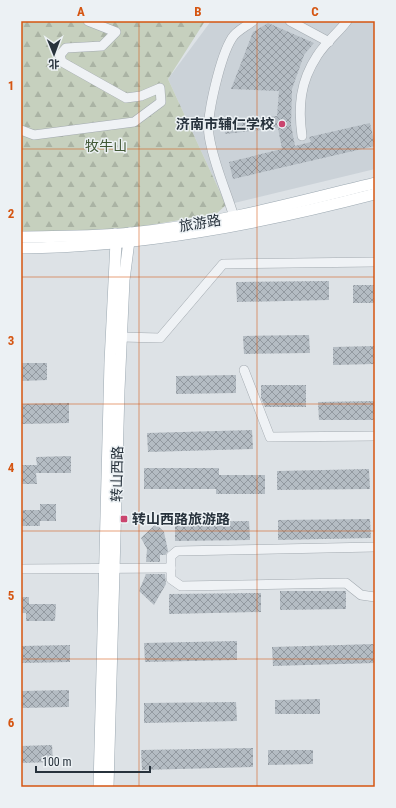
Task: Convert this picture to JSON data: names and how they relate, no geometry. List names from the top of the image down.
{
  "streets": {
    "main road": ["旅游路", "转山西路"]
  },
  "crossings": [
    ["旅游路", "转山西路"]
  ],
  "parks": ["牧牛山"],
  "places": {
    "other": ["济南市辅仁学校"],
    "transit": ["转山西路旅游路"]
  },
  "scale_bar": "100 m",
  "north": "bottom",
  "grid": {
    "columns": ["A", "B", "C"],
    "rows": [
      "1",
      "2",
      "3",
      "4",
      "5",
      "6"
    ]
  }
}
